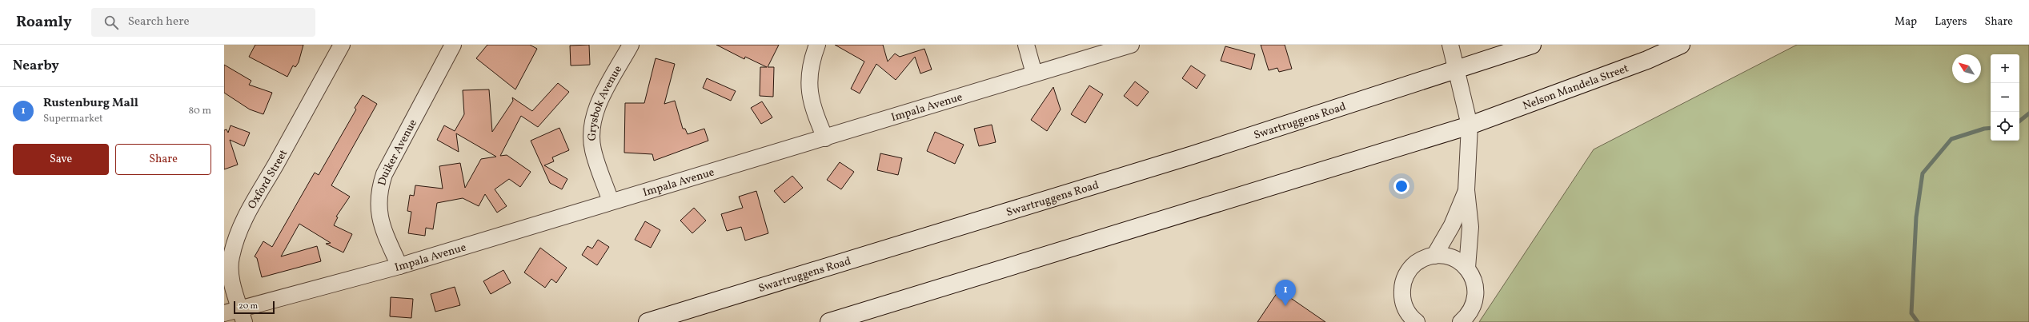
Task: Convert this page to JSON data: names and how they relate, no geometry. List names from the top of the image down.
{
  "streets": {
    "main road": ["Nelson Mandela Street", "Swartruggens Road"],
    "street": [
      "Grysbok Avenue",
      "Impala Avenue",
      "Duiker Avenue",
      "Oxford Street"
    ]
  },
  "crossings": [
    ["Grysbok Avenue", "Impala Avenue"],
    ["Impala Avenue", "Duiker Avenue"],
    ["Impala Avenue", "Oxford Street"]
  ],
  "scale_bar": "20 m",
  "north": "top left",
  "page": {
    "header": "Roamly",
    "search": "Search here",
    "nav": ["Map", "Layers", "Share"],
    "heading": "Nearby",
    "map_buttons": ["+", "−"],
    "list": [
      {
        "mark": "1",
        "name": "Rustenburg Mall",
        "note": "Supermarket",
        "value": "80 m"
      }
    ],
    "buttons": ["Save", "Share"],
    "pins": "1",
    "scale": "20 m"
  }
}
